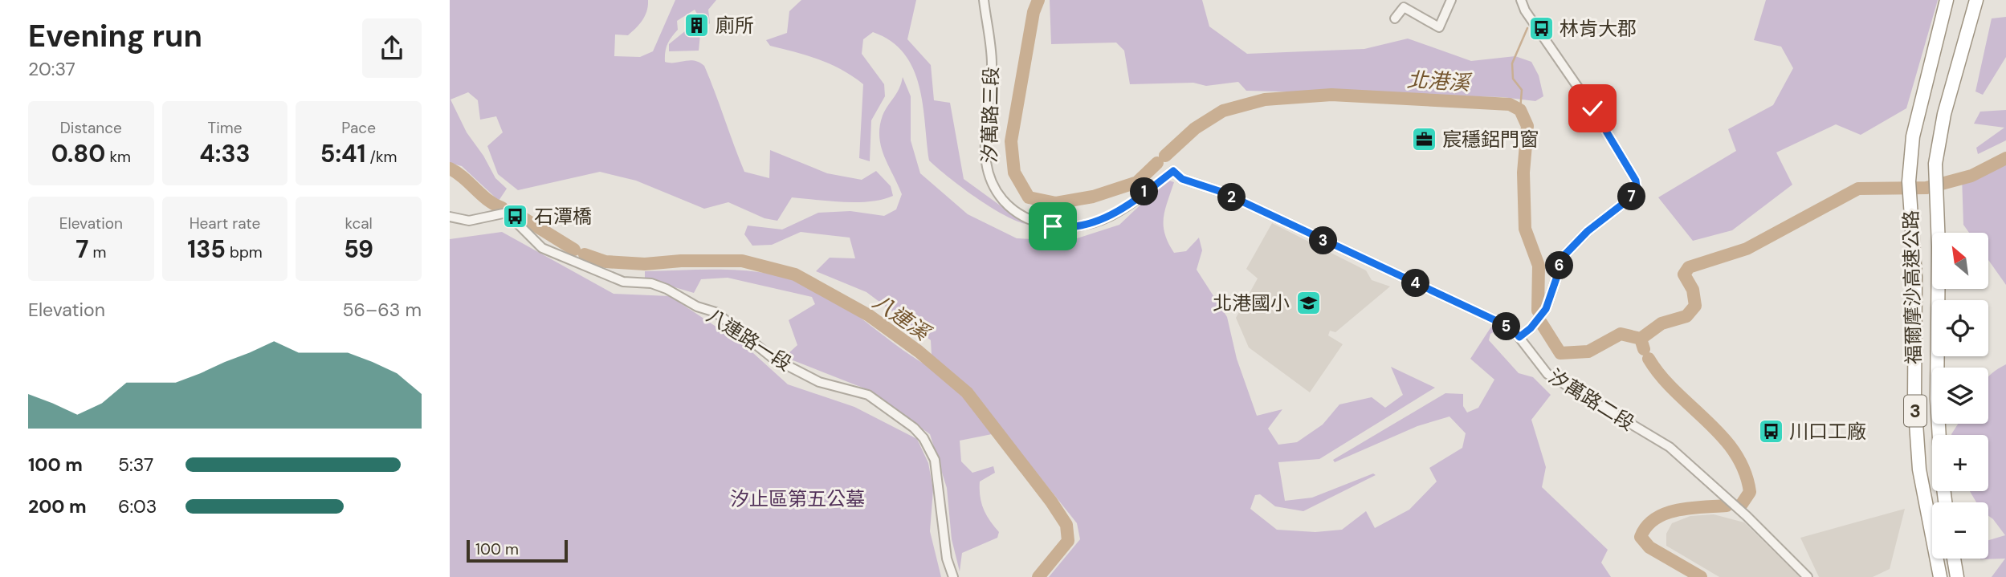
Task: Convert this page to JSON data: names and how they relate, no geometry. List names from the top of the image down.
{
  "streets": {
    "highway": ["福爾摩沙高速公路", "3"],
    "street": ["汐萬路三段", "八連路一段", "汐萬路二段"]
  },
  "crossings": [
    ["汐萬路三段", "汐萬路二段"]
  ],
  "water": ["北港溪", "八連溪"],
  "parks": ["汐止區第五公墓"],
  "places": {
    "building": ["廁所"],
    "bus stop": ["林肯大郡", "石潭橋", "川口工廠"],
    "office": ["宸穩鋁門窗"],
    "school or university": ["北港國小"]
  },
  "scale_bar": "100 m",
  "north": "top left",
  "page": {
    "heading": ["Evening run", "20:37"],
    "stats": [
      ["Distance", "0.80 km"],
      ["Time", "4:33"],
      ["Pace", "5:41 /km"],
      ["Elevation", "7 m"],
      ["Heart rate", "135 bpm"],
      ["kcal", "59"]
    ],
    "pins": [
      "1",
      "7",
      "2",
      "3",
      "6",
      "4",
      "5"
    ],
    "map_buttons": ["+", "−"],
    "chart": ["Elevation", "56–63 m"],
    "list": [
      {
        "name": "100 m",
        "note": "5:37"
      },
      {
        "name": "200 m",
        "note": "6:03"
      }
    ],
    "scale": "100 m"
  }
}
